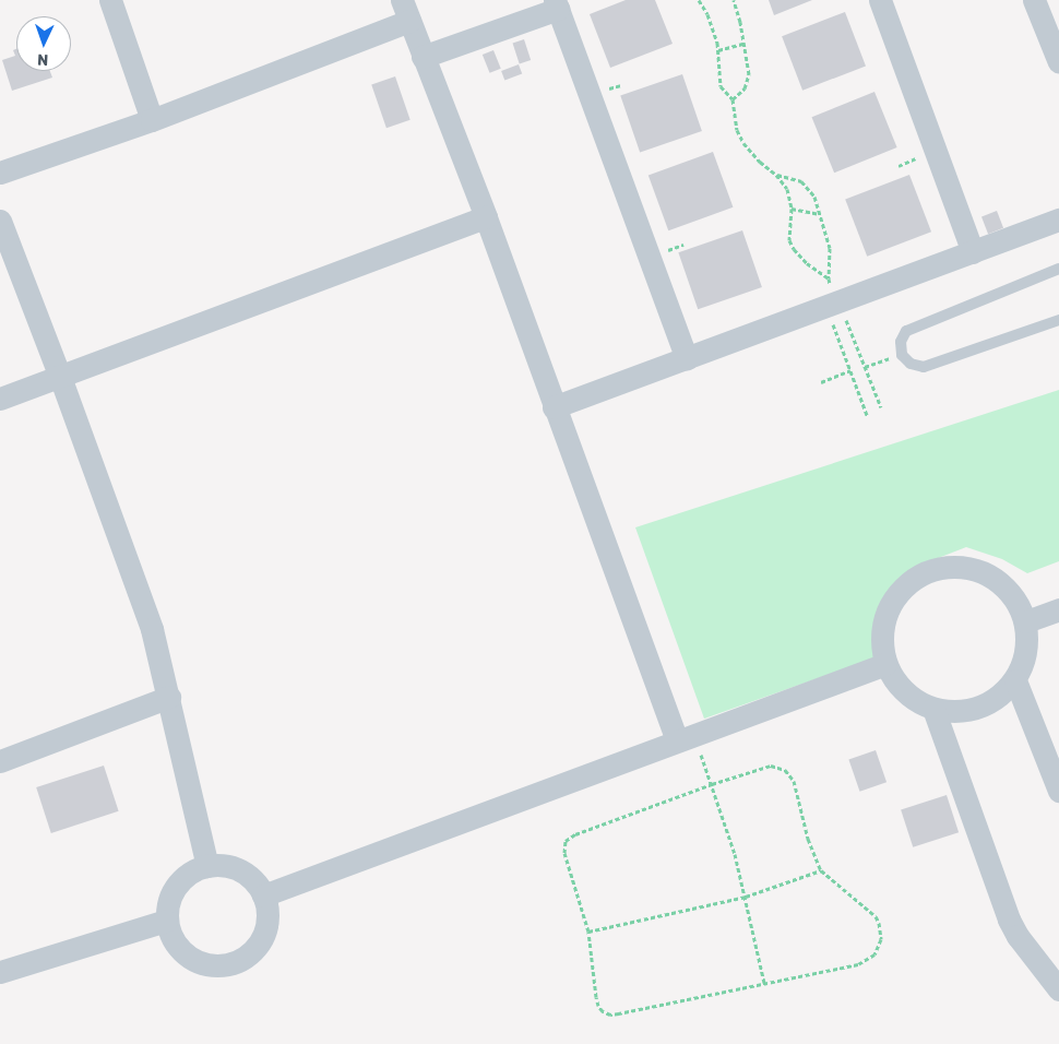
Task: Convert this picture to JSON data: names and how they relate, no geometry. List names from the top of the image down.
{
  "north": "bottom"
}
